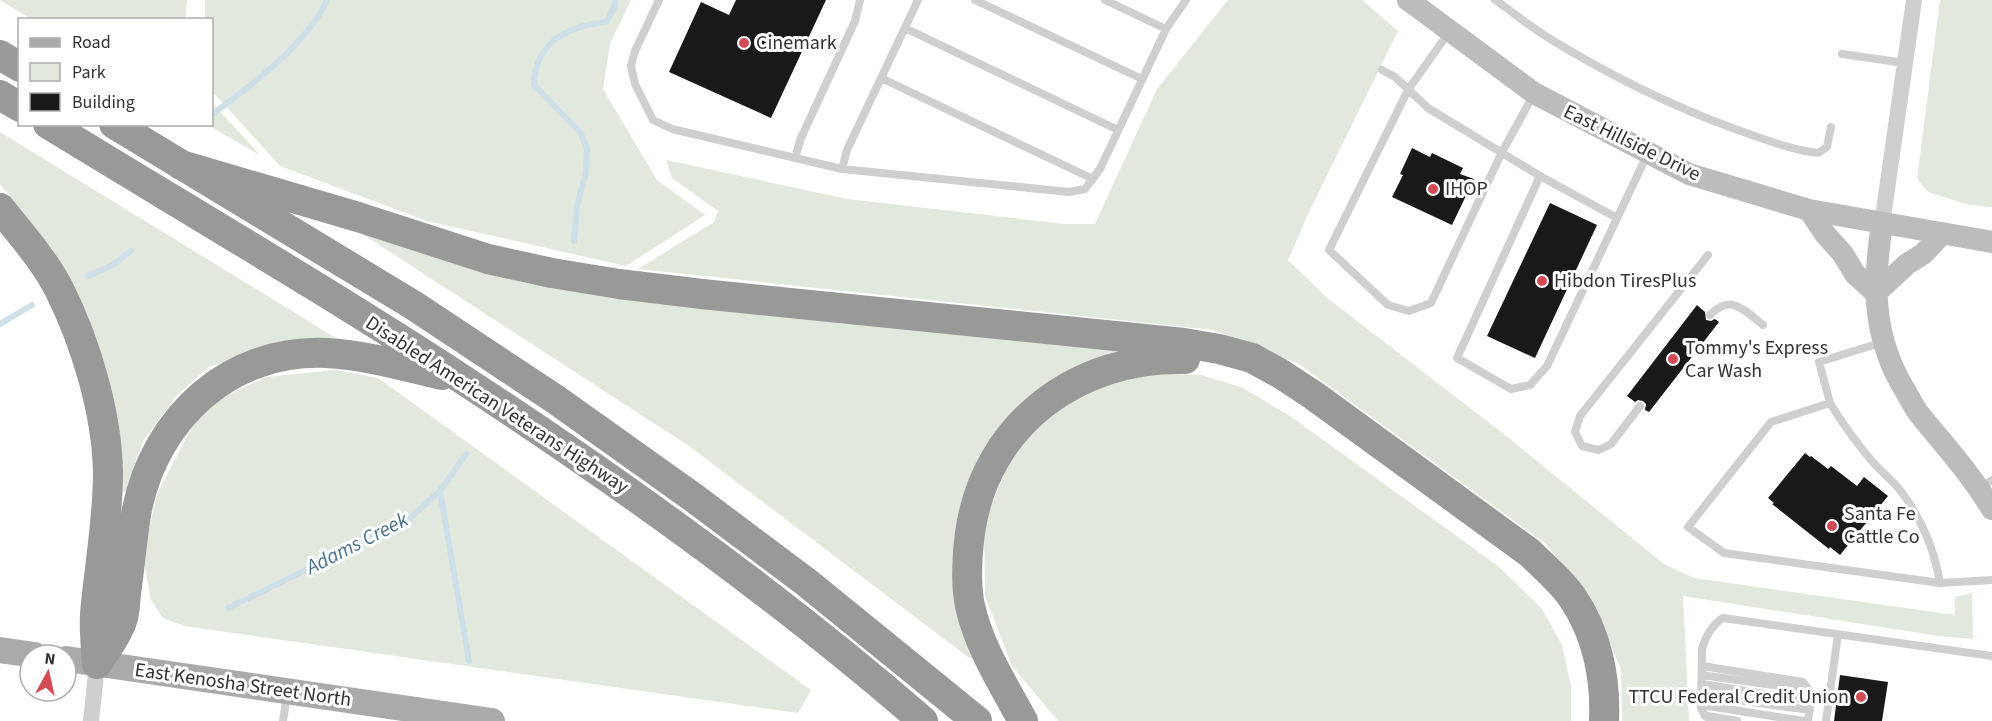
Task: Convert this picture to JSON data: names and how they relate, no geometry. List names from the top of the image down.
{
  "streets": {
    "highway": ["Disabled American Veterans Highway"],
    "main road": ["East Kenosha Street North"],
    "street": ["East Hillside Drive"]
  },
  "water": ["Adams Creek"],
  "places": [
    "Cinemark",
    "IHOP",
    "Hibdon TiresPlus",
    "Tommy's Express Car Wash",
    "Santa Fe Cattle Co",
    "TTCU Federal Credit Union"
  ],
  "legend": ["Road", "Park", "Building"],
  "north": "top"
}
